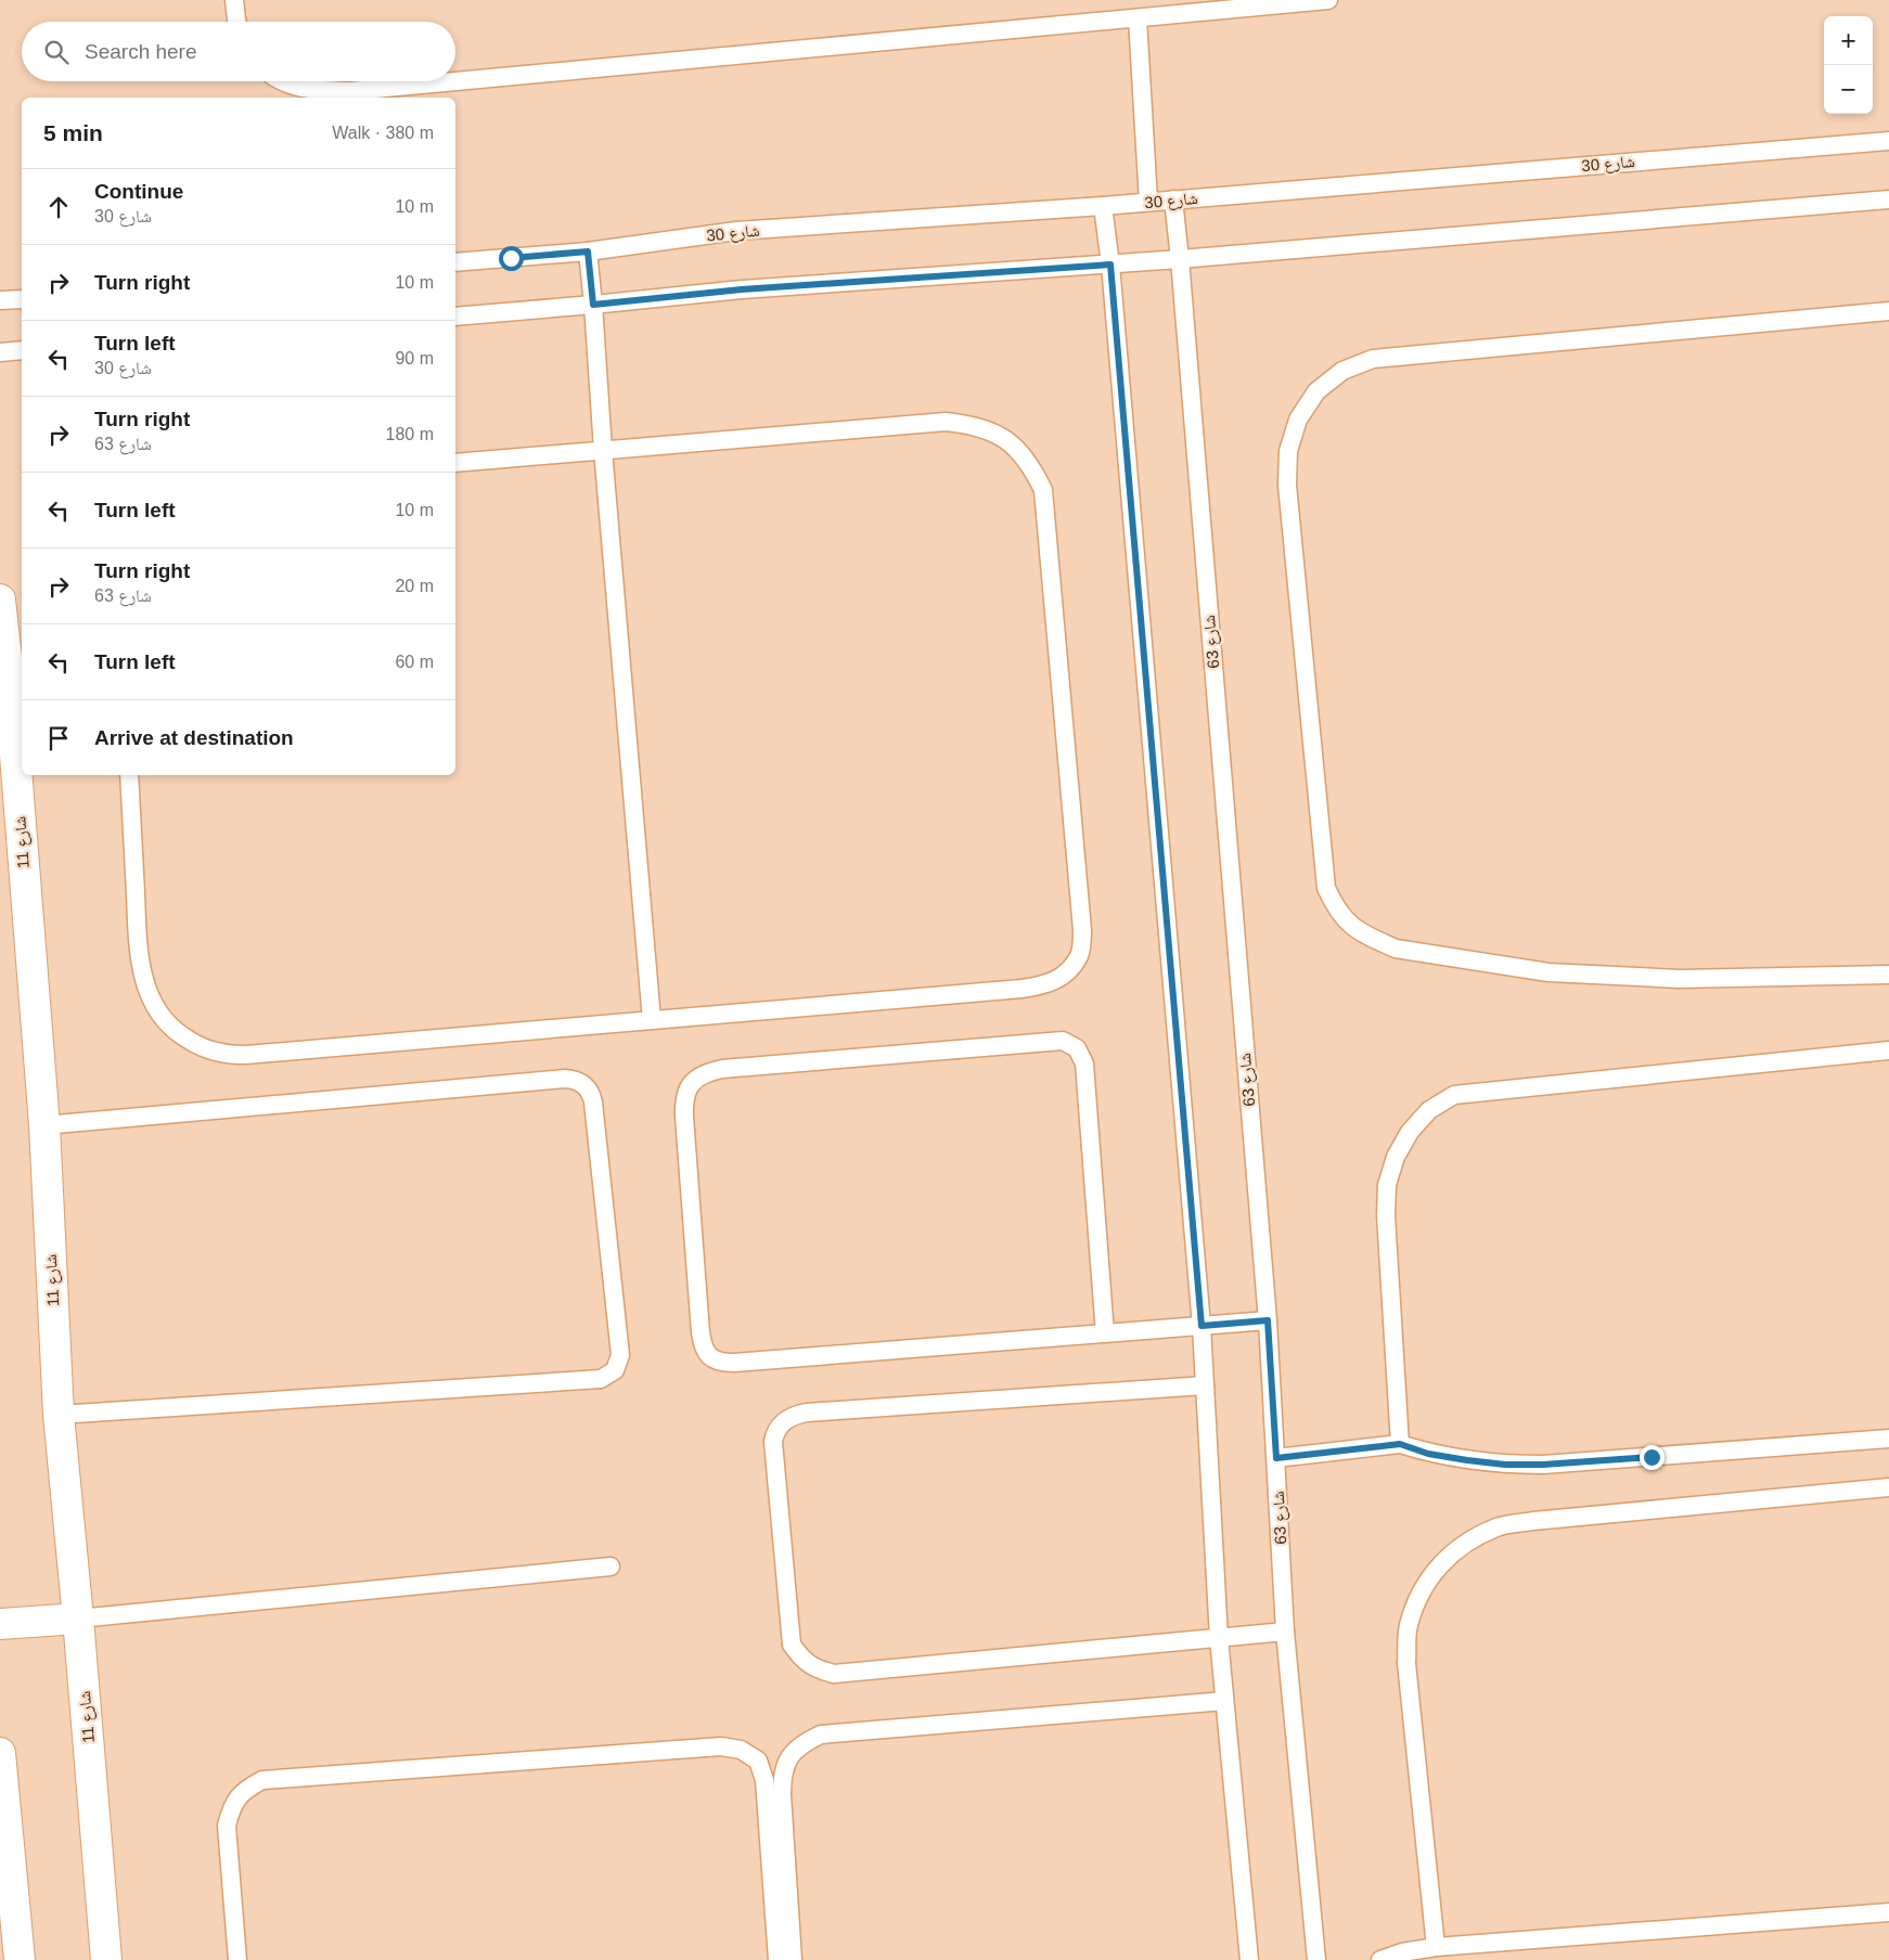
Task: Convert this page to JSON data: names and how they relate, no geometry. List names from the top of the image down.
{
  "streets": {
    "street": ["شارع 11"],
    "lane": ["شارع 30", "شارع 63"]
  },
  "crossings": [
    ["شارع 30", "شارع 63"]
  ],
  "page": {
    "map_buttons": ["+", "−"],
    "search": "Search here",
    "heading": ["5 min", "Walk · 380 m"],
    "list": [
      ["Continue", "شارع 30", "10 m"],
      ["Turn right", "10 m"],
      ["Turn left", "شارع 30", "90 m"],
      ["Turn right", "شارع 63", "180 m"],
      ["Turn left", "10 m"],
      ["Turn right", "شارع 63", "20 m"],
      ["Turn left", "60 m"],
      "Arrive at destination"
    ]
  }
}
